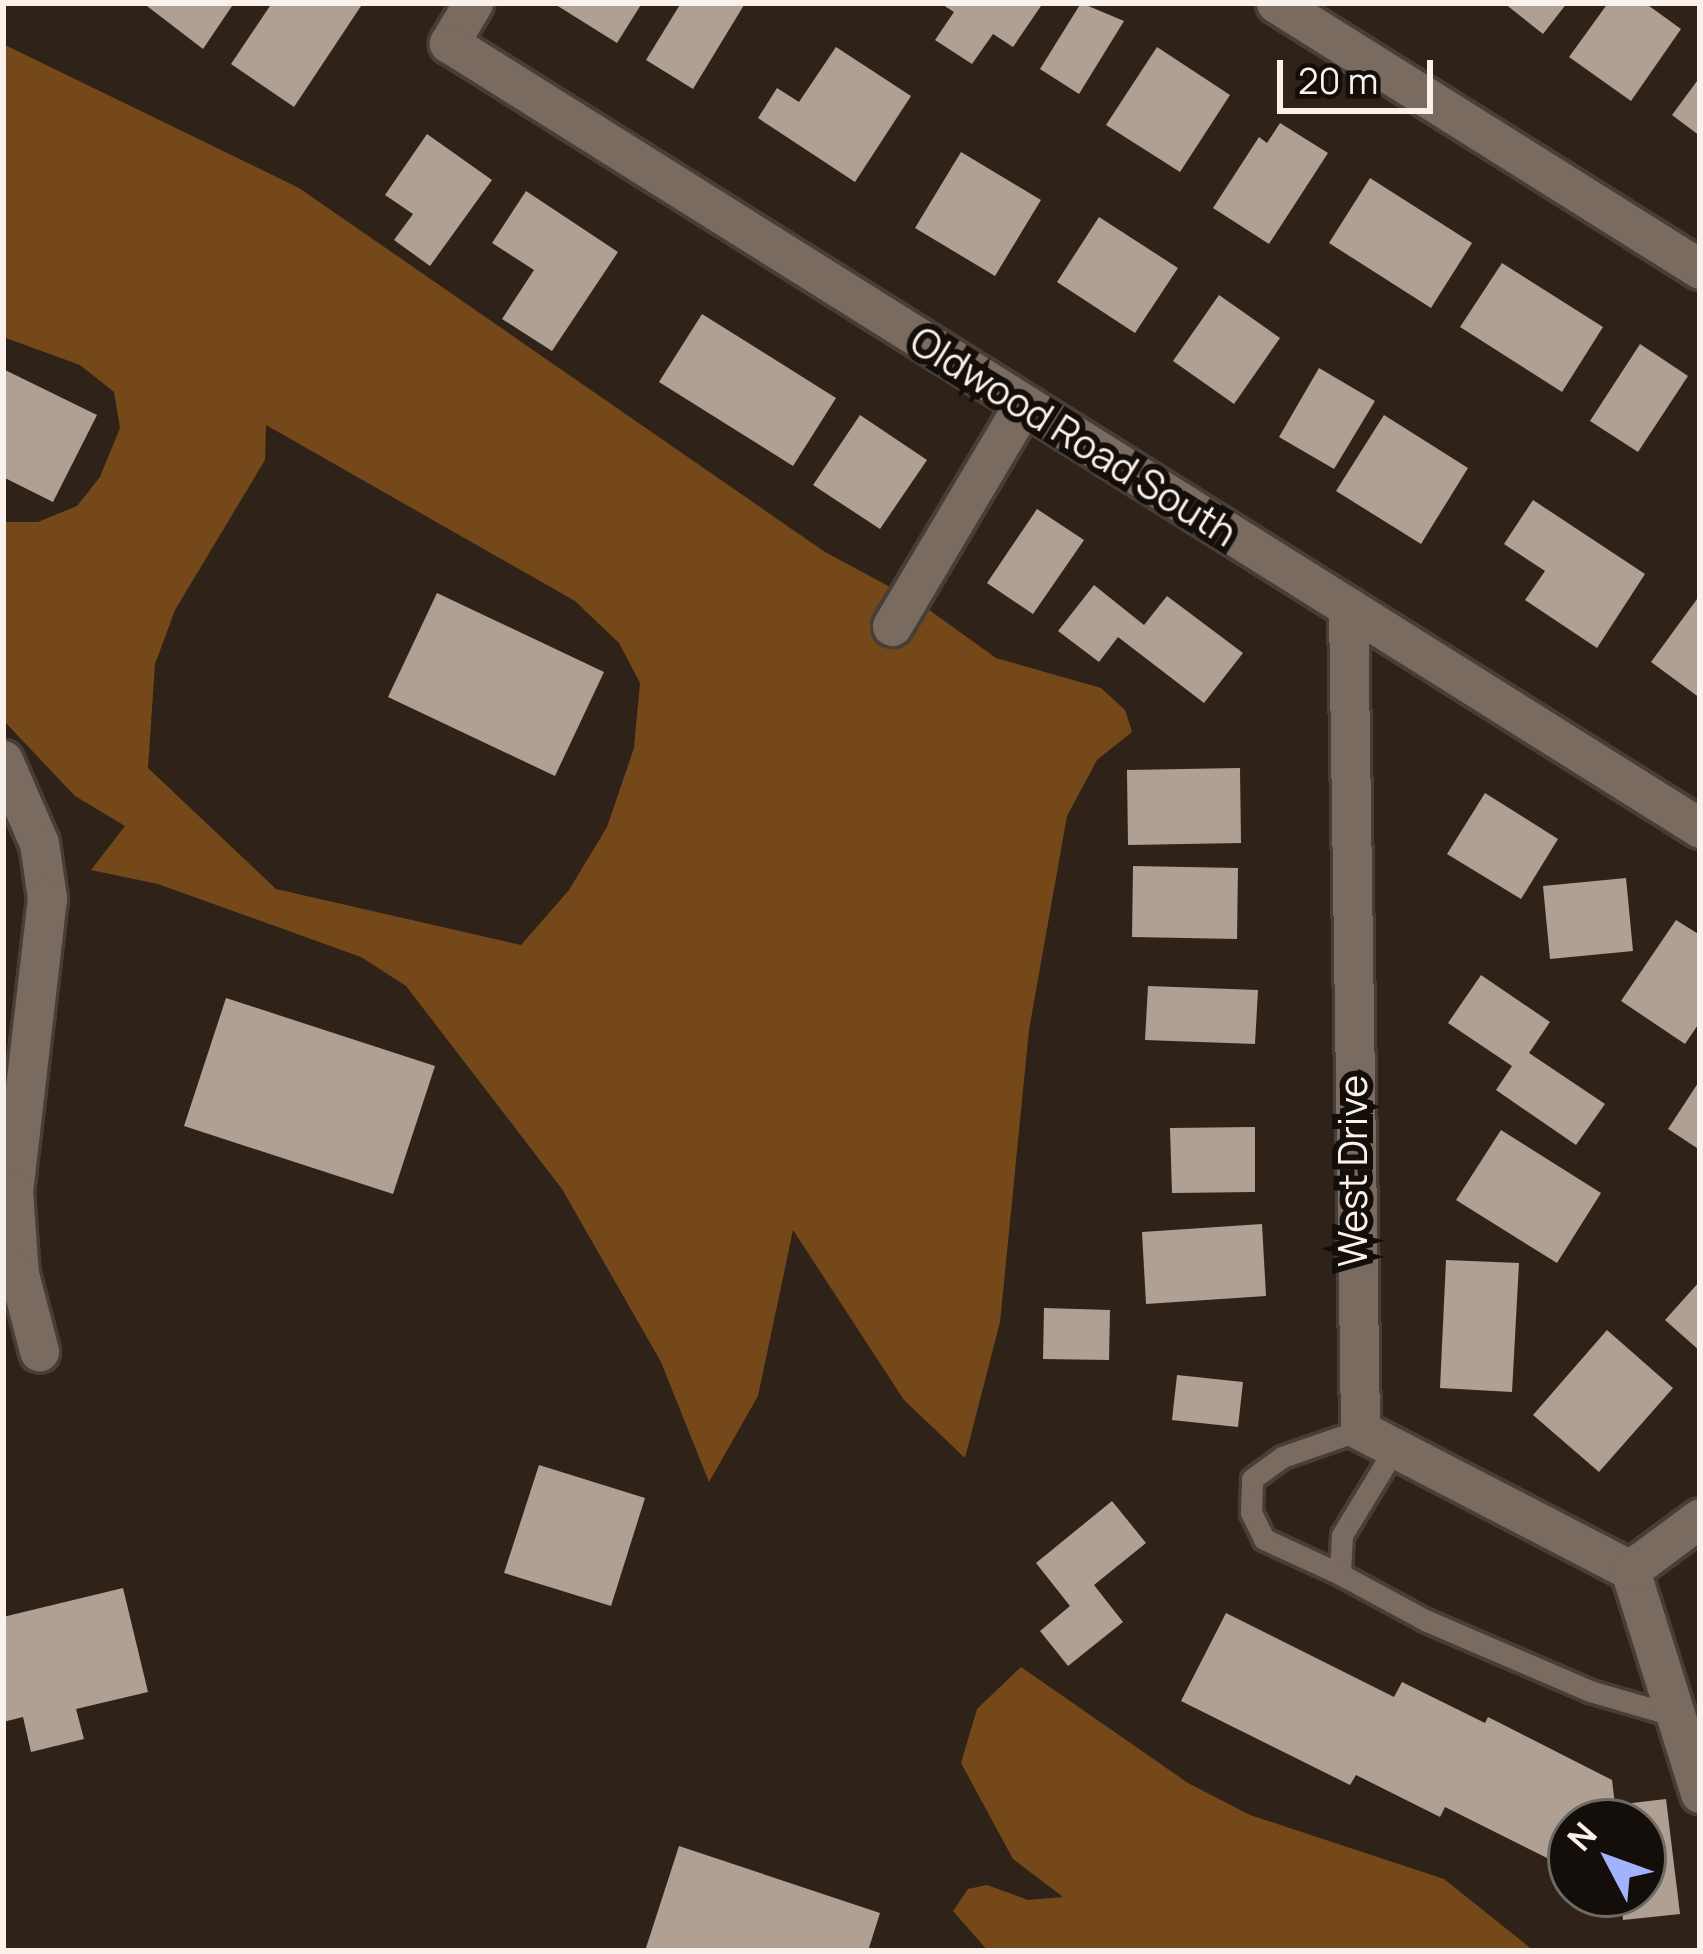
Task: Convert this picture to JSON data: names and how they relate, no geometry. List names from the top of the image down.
{
  "streets": {
    "street": ["Oldwood Road South", "West Drive"]
  },
  "crossings": [
    ["Oldwood Road South", "West Drive"]
  ],
  "scale_bar": "20 m",
  "north": "top left"
}
